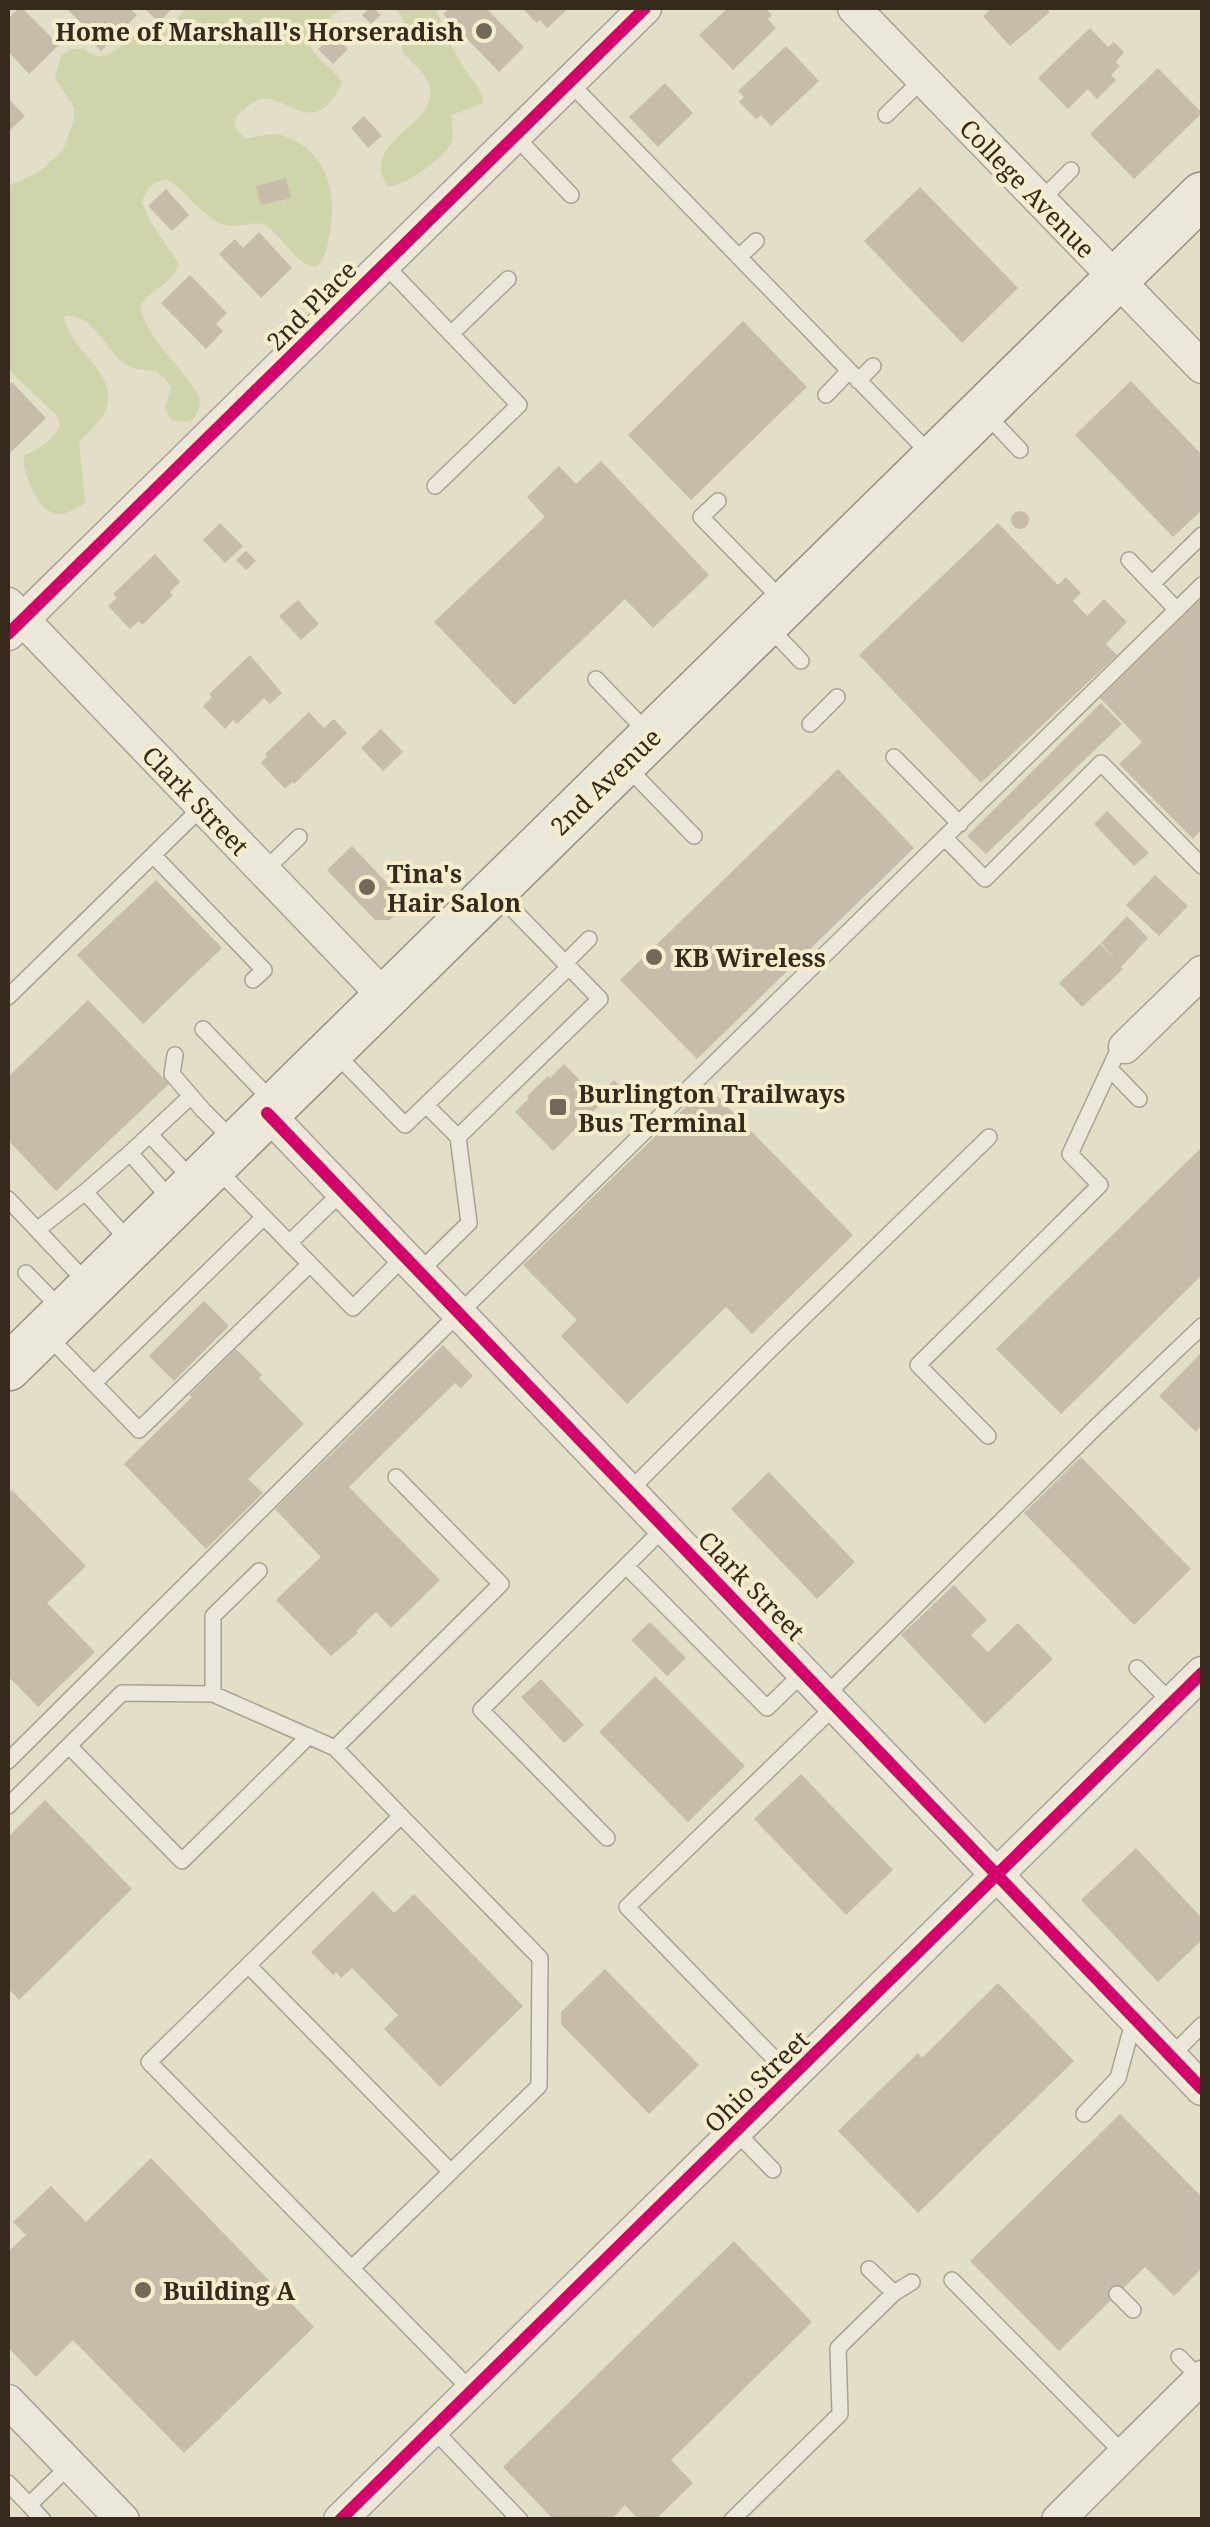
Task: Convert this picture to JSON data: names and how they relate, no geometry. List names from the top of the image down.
{
  "streets": {
    "main road": ["2nd Avenue"],
    "street": [
      "College Avenue",
      "2nd Place",
      "Clark Street",
      "Ohio Street"
    ]
  },
  "crossings": [
    ["College Avenue", "2nd Avenue"],
    ["2nd Place", "Clark Street"],
    ["2nd Avenue", "Clark Street"],
    ["Clark Street", "Ohio Street"]
  ],
  "places": {
    "other": [
      "Home of Marshall's Horseradish",
      "Tina's Hair Salon",
      "KB Wireless",
      "Building A"
    ],
    "transit": ["Burlington Trailways Bus Terminal"]
  }
}
